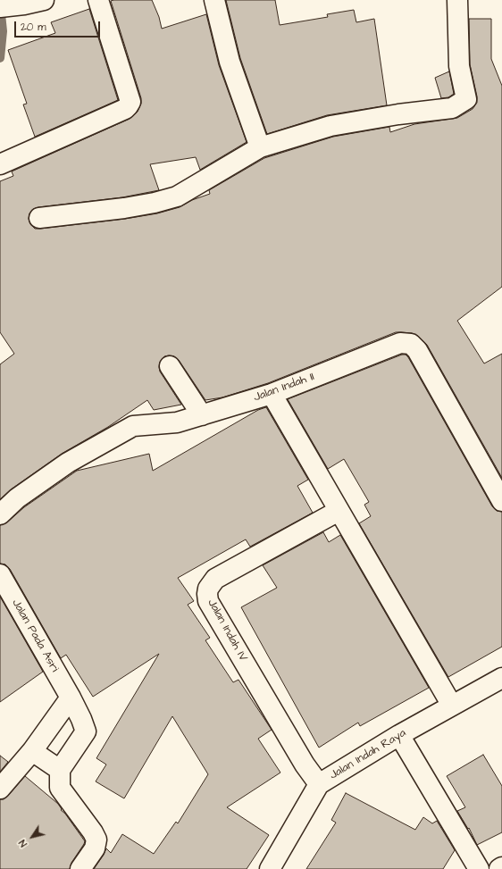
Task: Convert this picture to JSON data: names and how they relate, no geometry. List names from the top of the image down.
{
  "streets": {
    "street": [
      "Jalan Indah II",
      "Jalan Indah IV",
      "Jalan Pada Asri",
      "Jalan Indah Raya"
    ]
  },
  "crossings": [
    ["Jalan Indah IV", "Jalan Indah Raya"]
  ],
  "scale_bar": "20 m",
  "north": "bottom left"
}
